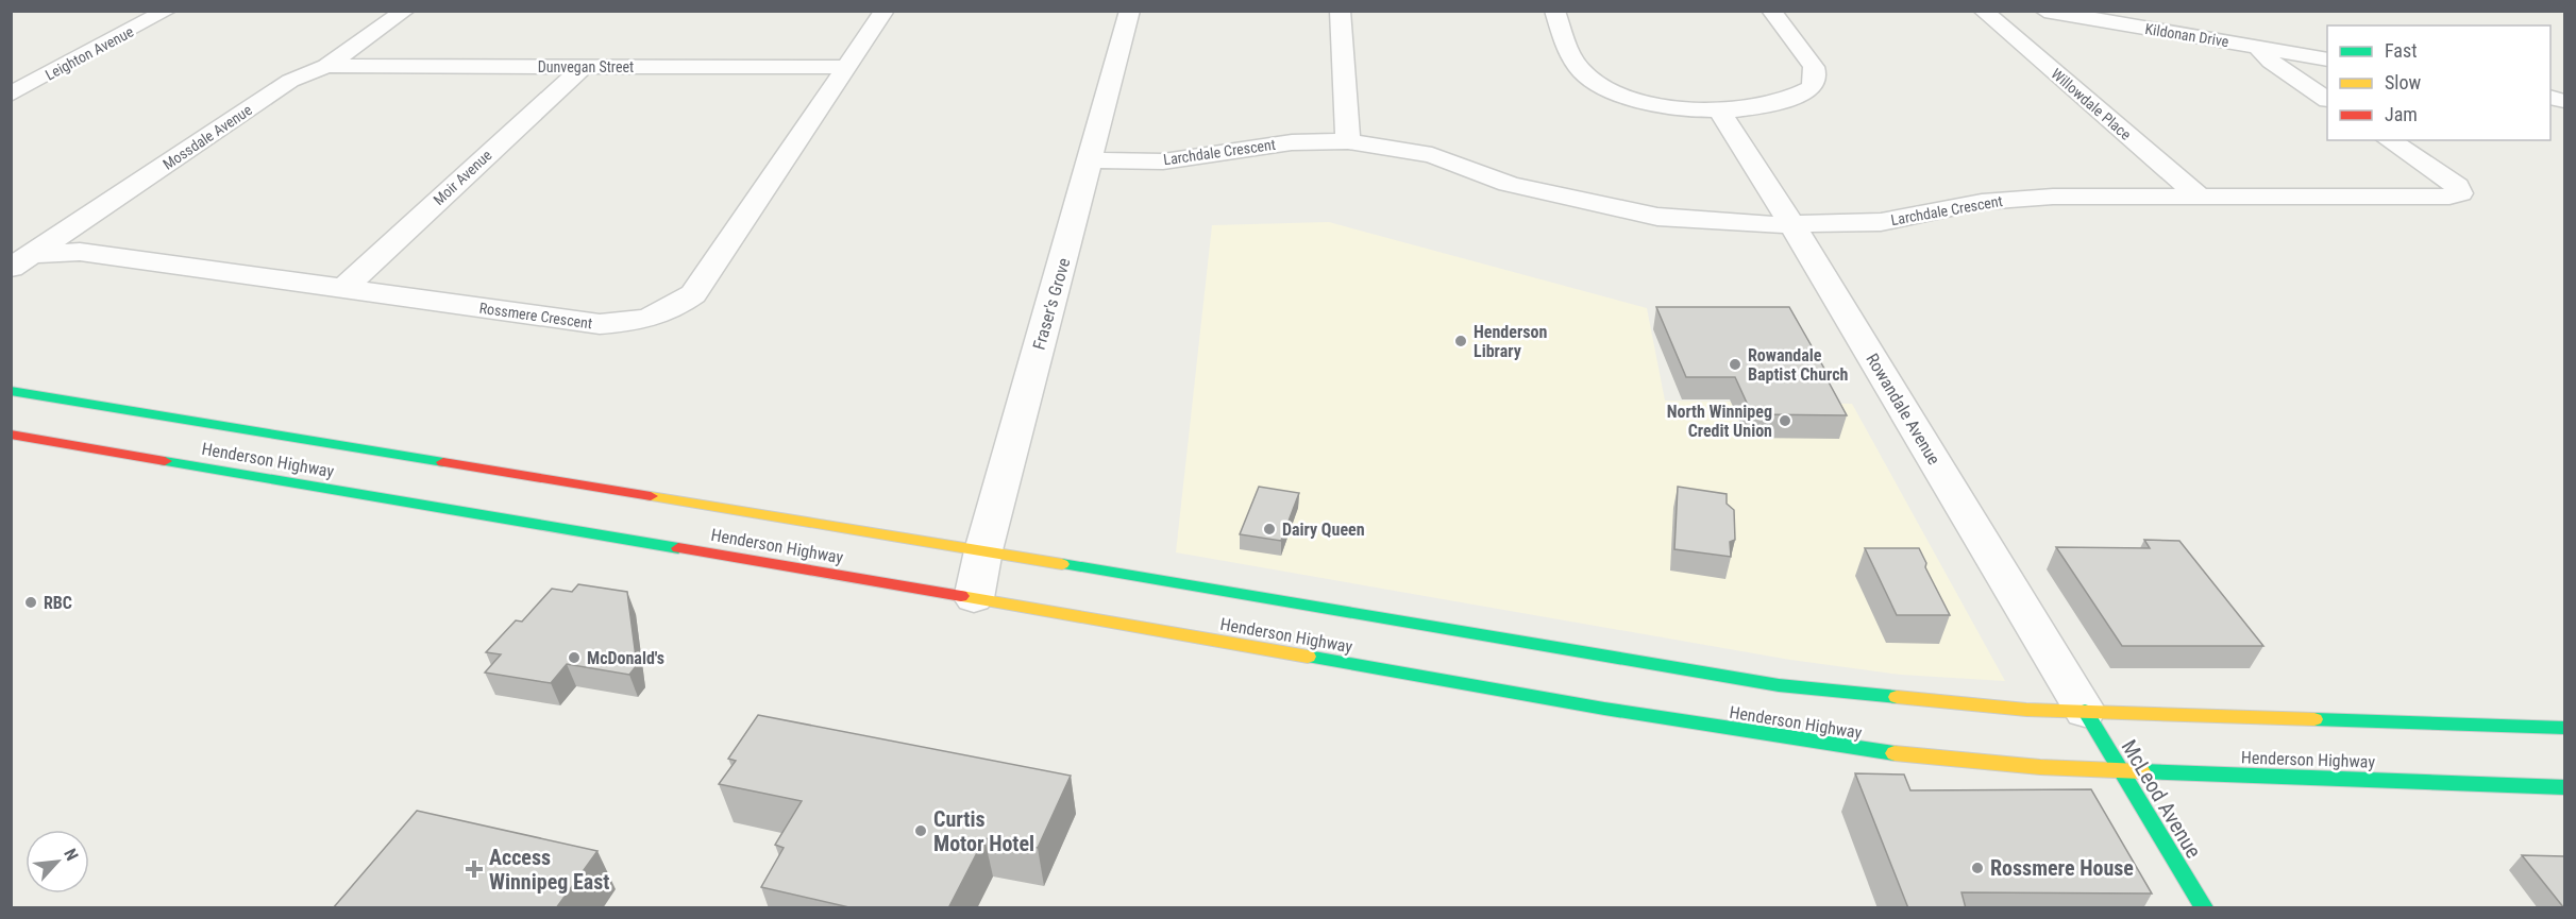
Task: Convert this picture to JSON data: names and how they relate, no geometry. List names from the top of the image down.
{
  "streets": {
    "main road": ["Henderson Highway", "McLeod Avenue"],
    "street": [
      "Kildonan Drive",
      "Leighton Avenue",
      "Dunvegan Street",
      "Willowdale Place",
      "Mossdale Avenue",
      "Larchdale Crescent",
      "Moir Avenue",
      "Fraser's Grove",
      "Rossmere Crescent",
      "Rowandale Avenue"
    ]
  },
  "crossings": [
    ["Dunvegan Street", "Mossdale Avenue"],
    ["Dunvegan Street", "Moir Avenue"],
    ["Dunvegan Street", "Rossmere Crescent"],
    ["Willowdale Place", "Larchdale Crescent"],
    ["Mossdale Avenue", "Rossmere Crescent"],
    ["Larchdale Crescent", "Fraser's Grove"],
    ["Larchdale Crescent", "Rowandale Avenue"],
    ["Moir Avenue", "Rossmere Crescent"],
    ["Fraser's Grove", "Henderson Highway"],
    ["Rowandale Avenue", "Henderson Highway"],
    ["Rowandale Avenue", "McLeod Avenue"],
    ["Henderson Highway", "McLeod Avenue"]
  ],
  "places": {
    "other": [
      "Henderson Library",
      "Rowandale Baptist Church",
      "North Winnipeg Credit Union",
      "Dairy Queen",
      "RBC",
      "McDonald's",
      "Curtis Motor Hotel",
      "Rossmere House"
    ],
    "health": ["Access Winnipeg East"]
  },
  "legend": ["Fast", "Slow", "Jam"],
  "north": "top right"
}
